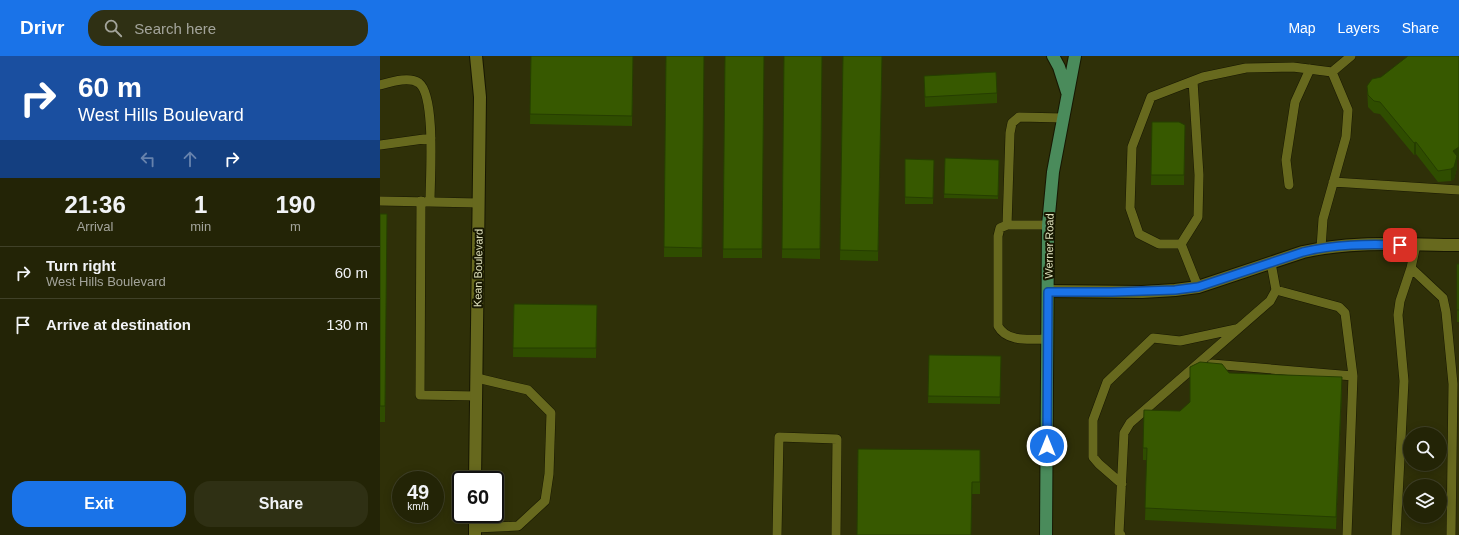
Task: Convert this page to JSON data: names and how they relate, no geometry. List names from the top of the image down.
{
  "streets": {
    "main road": ["Werner Road"],
    "street": ["Kean Boulevard"]
  },
  "page": {
    "header": "Drivr",
    "search": "Search here",
    "nav": ["Map", "Layers", "Share"],
    "turn": ["60 m", "West Hills Boulevard"],
    "eta": [
      "21:36",
      "Arrival",
      "1",
      "min",
      "190",
      "m"
    ],
    "list": [
      {
        "name": "Turn right",
        "note": "West Hills Boulevard",
        "value": "60 m"
      },
      {
        "name": "Arrive at destination",
        "value": "130 m"
      }
    ],
    "speed": "49 km/h",
    "limit": "60",
    "buttons": ["Exit", "Share"]
  }
}
